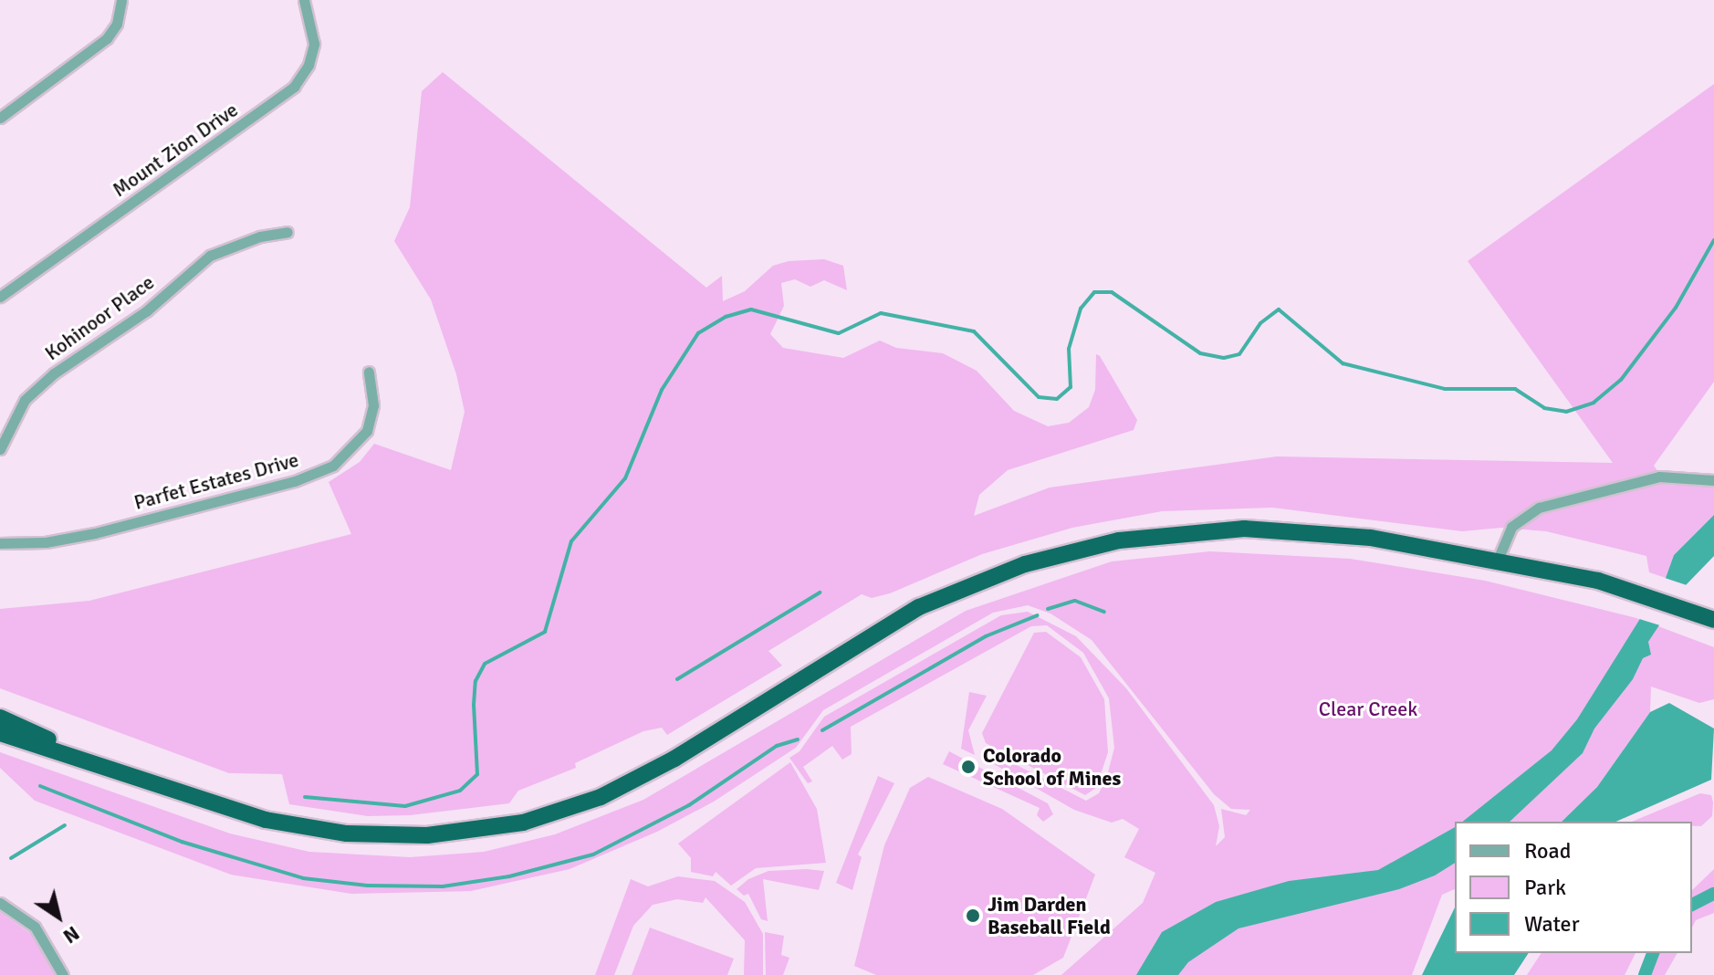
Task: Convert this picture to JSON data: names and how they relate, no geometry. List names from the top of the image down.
{
  "streets": {
    "street": ["Mount Zion Drive", "Kohinoor Place", "Parfet Estates Drive"]
  },
  "parks": ["Clear Creek"],
  "places": ["Colorado School of Mines", "Jim Darden Baseball Field"],
  "legend": ["Road", "Park", "Water"],
  "north": "bottom right"
}
